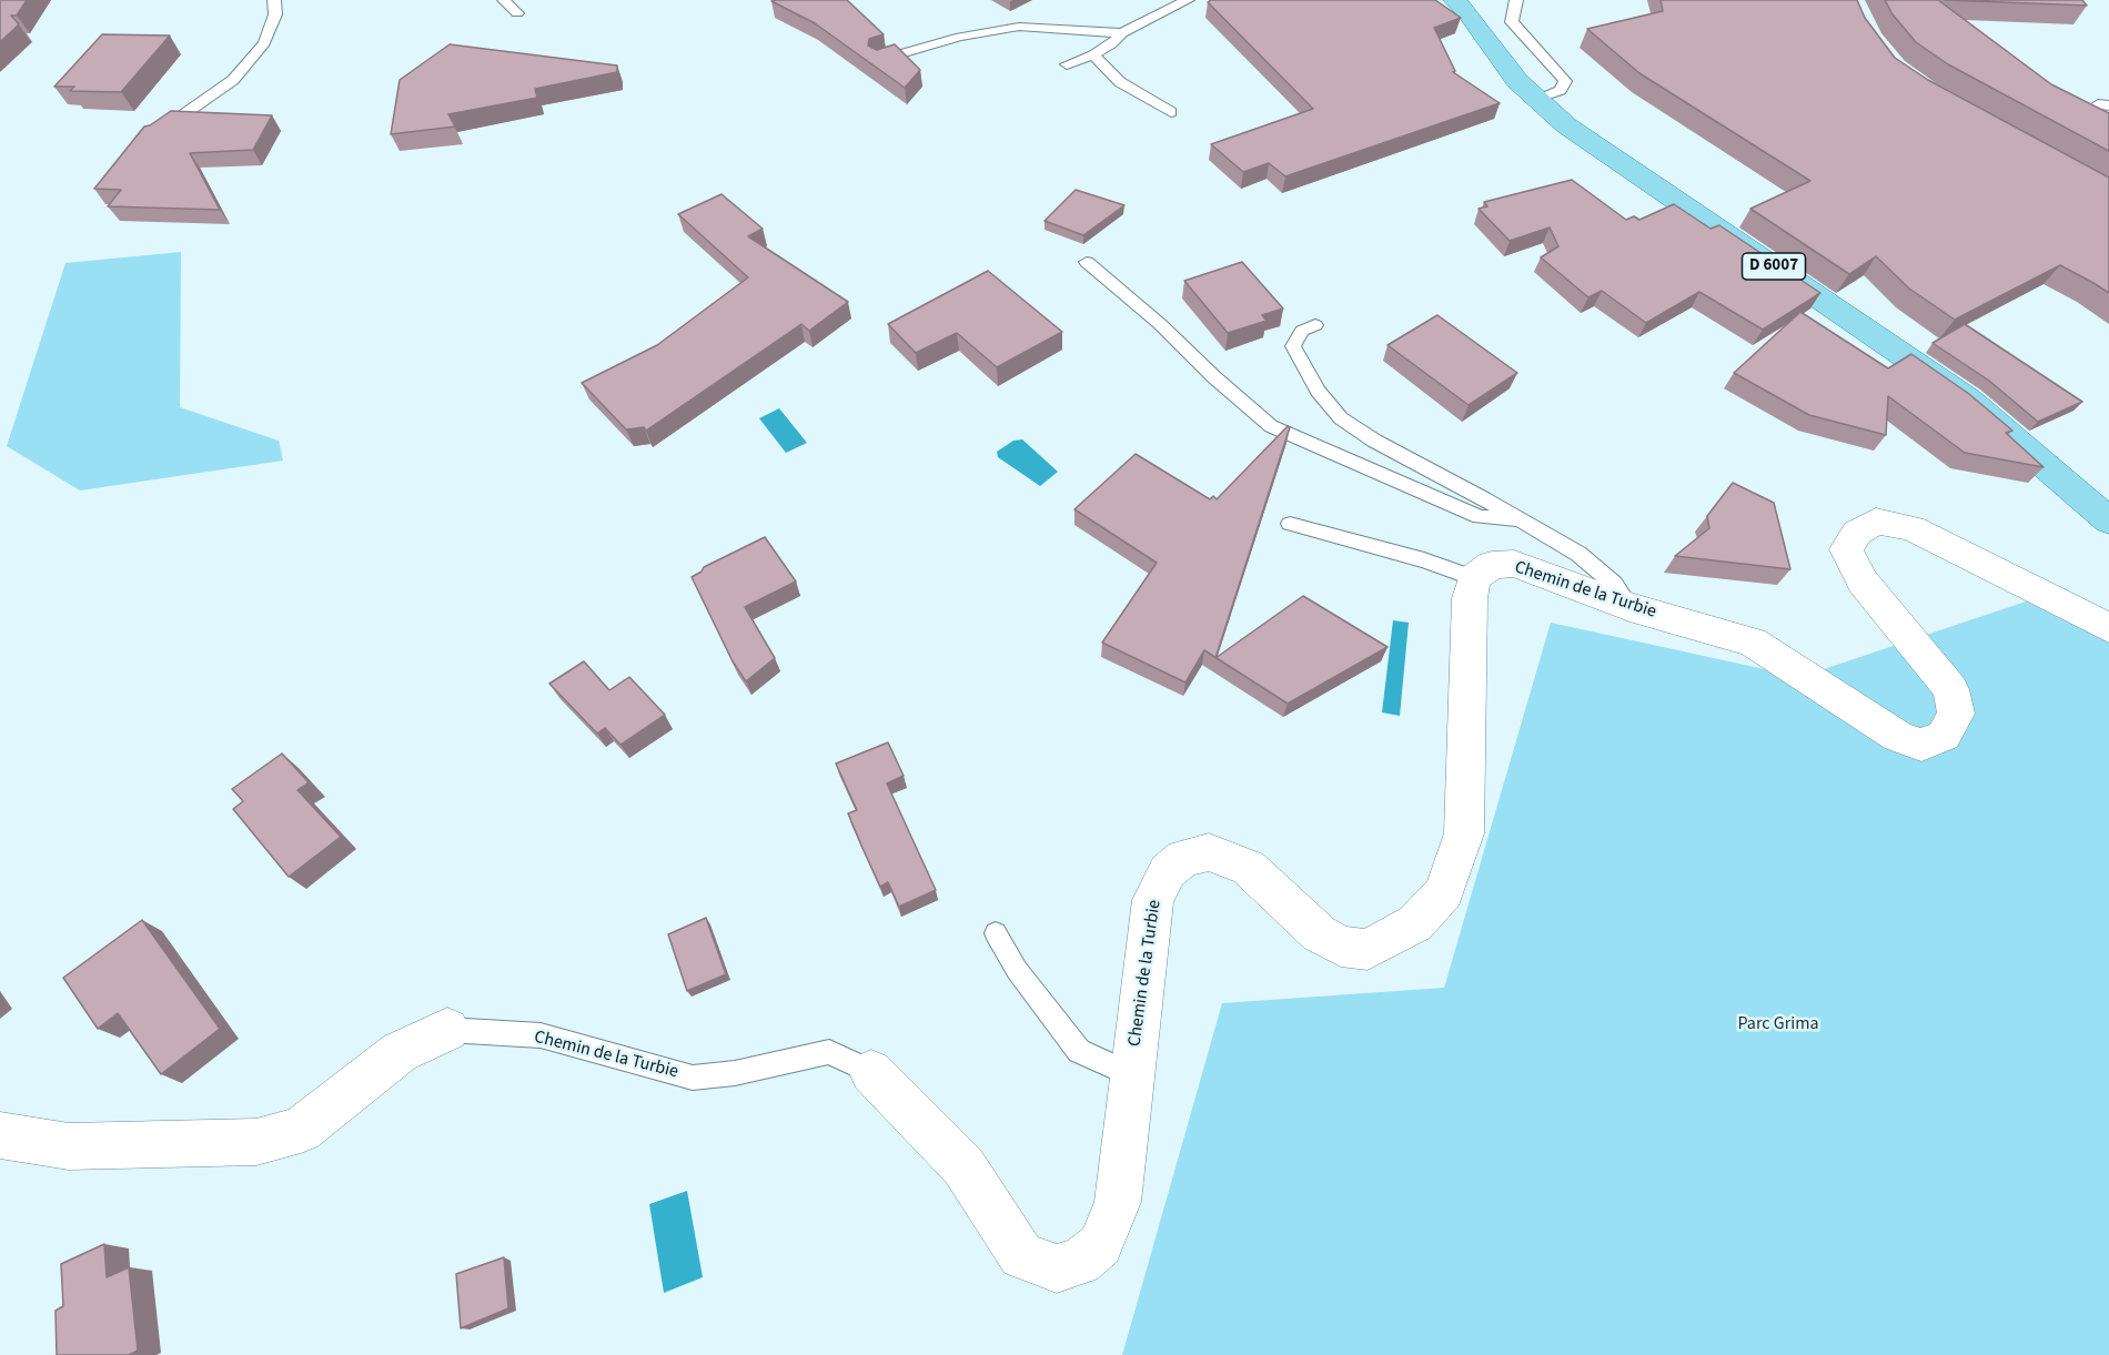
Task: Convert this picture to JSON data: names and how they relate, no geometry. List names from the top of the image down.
{
  "streets": {
    "main road": ["D 6007"],
    "street": ["Chemin de la Turbie"]
  },
  "parks": ["Parc Grima"]
}
